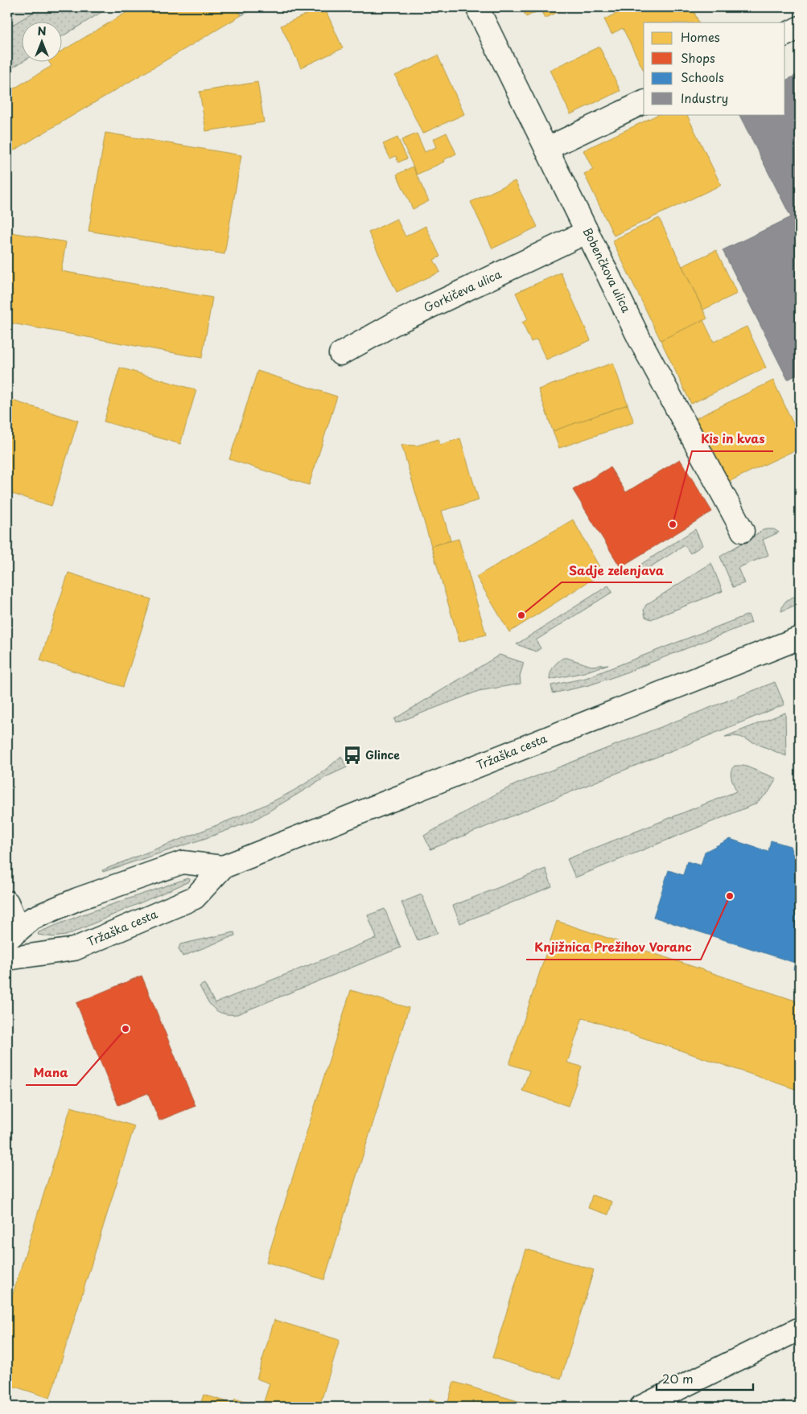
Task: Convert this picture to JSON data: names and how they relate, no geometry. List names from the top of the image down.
{
  "streets": {
    "street": ["Bobenčkova ulica", "Gorkičeva ulica", "Tržaška cesta"]
  },
  "crossings": [
    ["Bobenčkova ulica", "Gorkičeva ulica"]
  ],
  "places": {
    "other": [
      "Kis in kvas",
      "Sadje zelenjava",
      "Knjižnica Prežihov Voranc",
      "Mana"
    ],
    "bus stop": ["Glince"]
  },
  "legend": [
    "Homes",
    "Shops",
    "Schools",
    "Industry"
  ],
  "scale_bar": "20 m",
  "north": "top"
}
